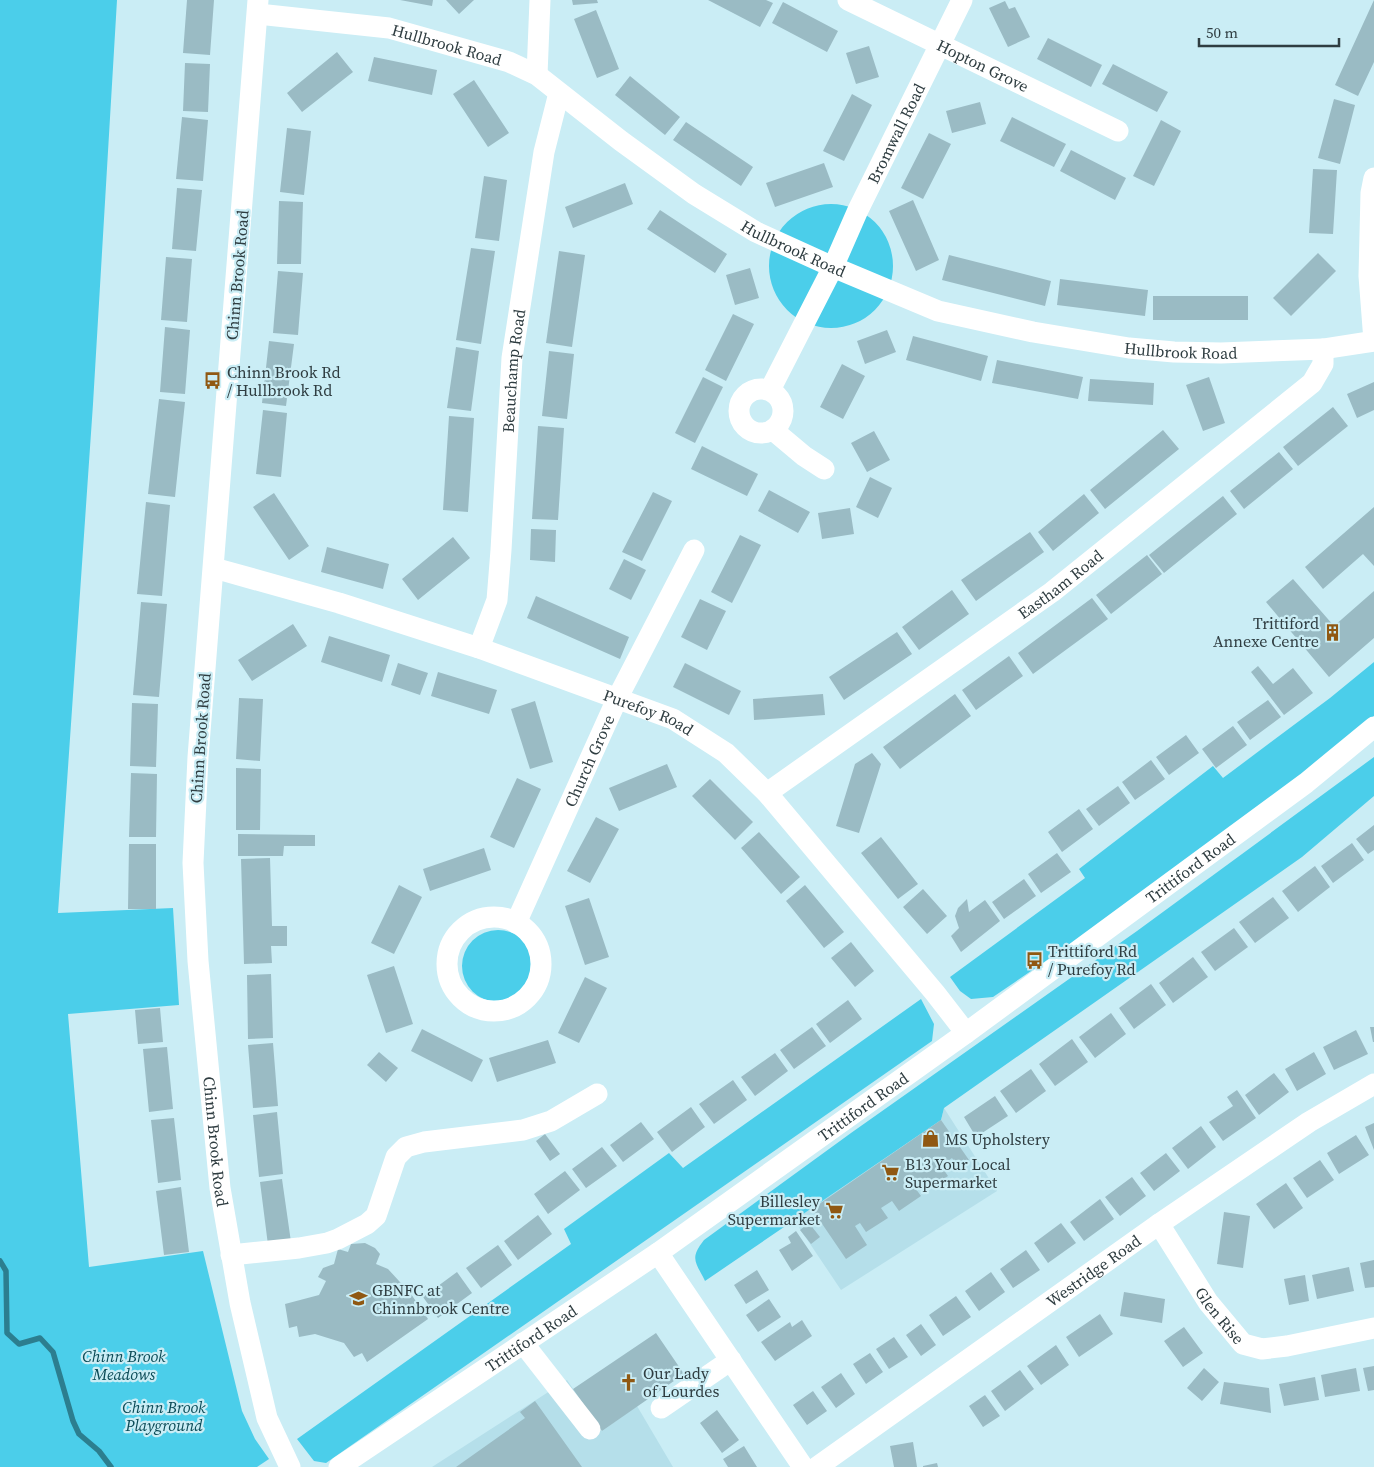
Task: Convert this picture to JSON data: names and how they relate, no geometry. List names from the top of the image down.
{
  "streets": {
    "street": [
      "Hullbrook Road",
      "Hopton Grove",
      "Bromwall Road",
      "Chinn Brook Road",
      "Beauchamp Road",
      "Eastham Road",
      "Purefoy Road",
      "Church Grove",
      "Trittiford Road",
      "Westridge Road",
      "Glen Rise"
    ]
  },
  "crossings": [
    ["Hullbrook Road", "Bromwall Road"],
    ["Hullbrook Road", "Chinn Brook Road"],
    ["Hullbrook Road", "Beauchamp Road"],
    ["Hullbrook Road", "Eastham Road"],
    ["Hopton Grove", "Bromwall Road"],
    ["Chinn Brook Road", "Purefoy Road"],
    ["Beauchamp Road", "Purefoy Road"],
    ["Eastham Road", "Purefoy Road"],
    ["Purefoy Road", "Church Grove"],
    ["Purefoy Road", "Trittiford Road"],
    ["Westridge Road", "Glen Rise"]
  ],
  "parks": ["Chinn Brook Meadows", "Chinn Brook Playground"],
  "places": {
    "bus stop": ["Chinn Brook Rd / Hullbrook Rd", "Trittiford Rd / Purefoy Rd"],
    "building": ["Trittiford Annexe Centre"],
    "shop": ["MS Upholstery"],
    "supermarket": ["B13 Your Local Supermarket", "Billesley Supermarket"],
    "school or university": ["GBNFC at Chinnbrook Centre"],
    "church": ["Our Lady of Lourdes"]
  },
  "scale_bar": "50 m"
}
